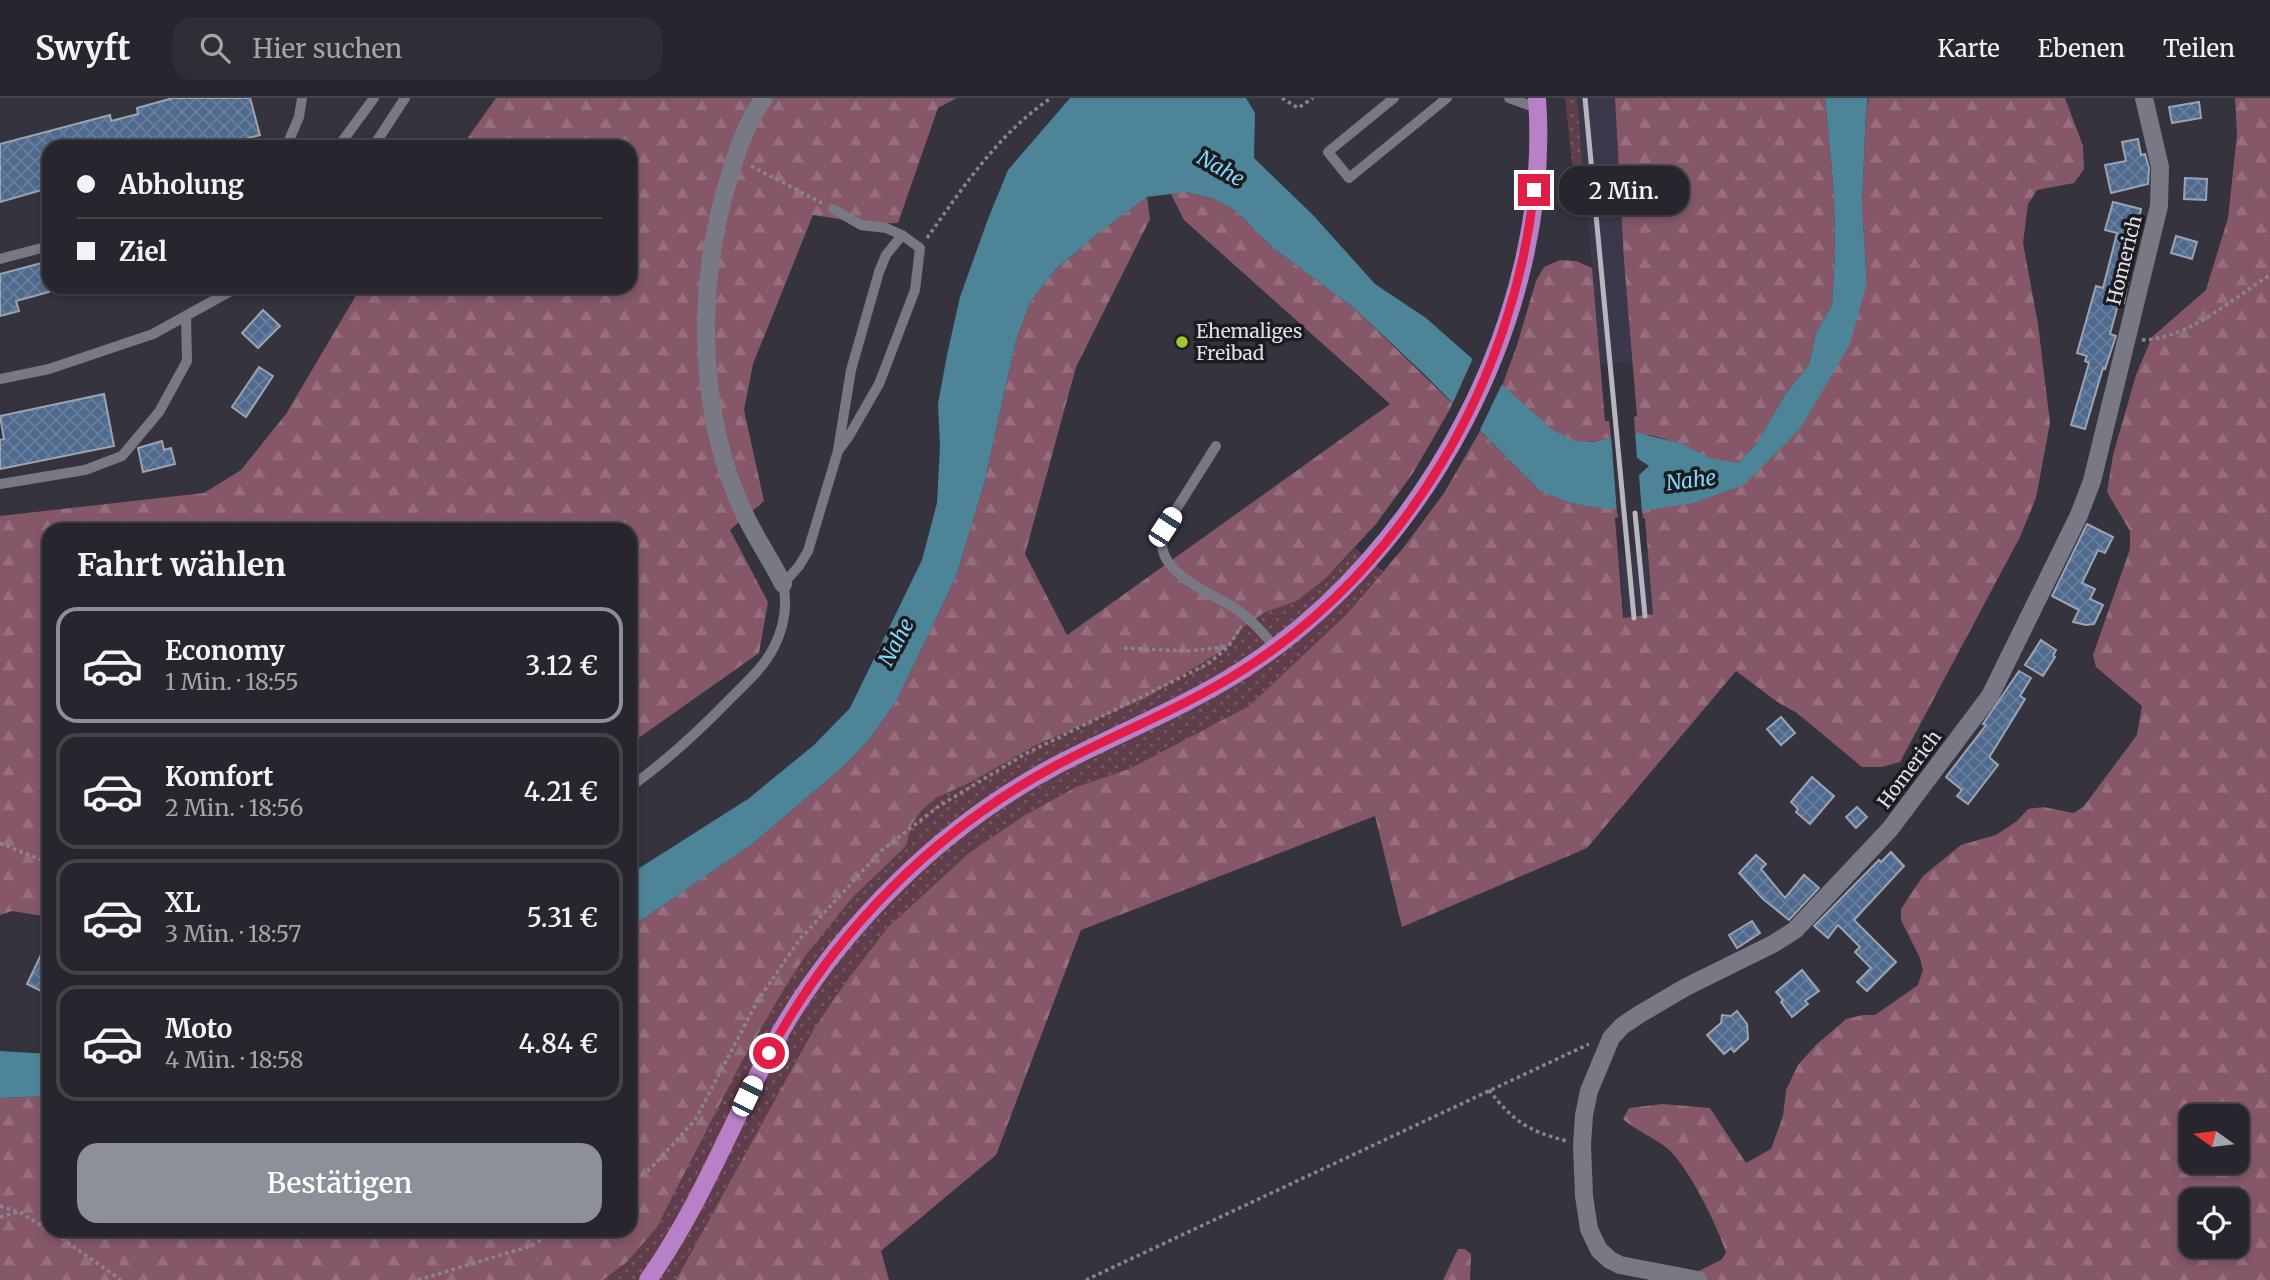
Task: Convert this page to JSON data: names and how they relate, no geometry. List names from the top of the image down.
{
  "streets": {
    "street": ["Homerich"]
  },
  "water": ["Nahe"],
  "places": ["Ehemaliges Freibad"],
  "north": "left",
  "page": {
    "header": "Swyft",
    "search": "Hier suchen",
    "nav": ["Karte", "Ebenen", "Teilen"],
    "banner": ["Abholung", "Ziel"],
    "bubble": "2 Min.",
    "heading": "Fahrt wählen",
    "list": [
      {
        "name": "Economy",
        "note": "1 Min. · 18:55",
        "value": "3.12 €"
      },
      {
        "name": "Komfort",
        "note": "2 Min. · 18:56",
        "value": "4.21 €"
      },
      {
        "name": "XL",
        "note": "3 Min. · 18:57",
        "value": "5.31 €"
      },
      {
        "name": "Moto",
        "note": "4 Min. · 18:58",
        "value": "4.84 €"
      }
    ],
    "buttons": "Bestätigen"
  }
}
